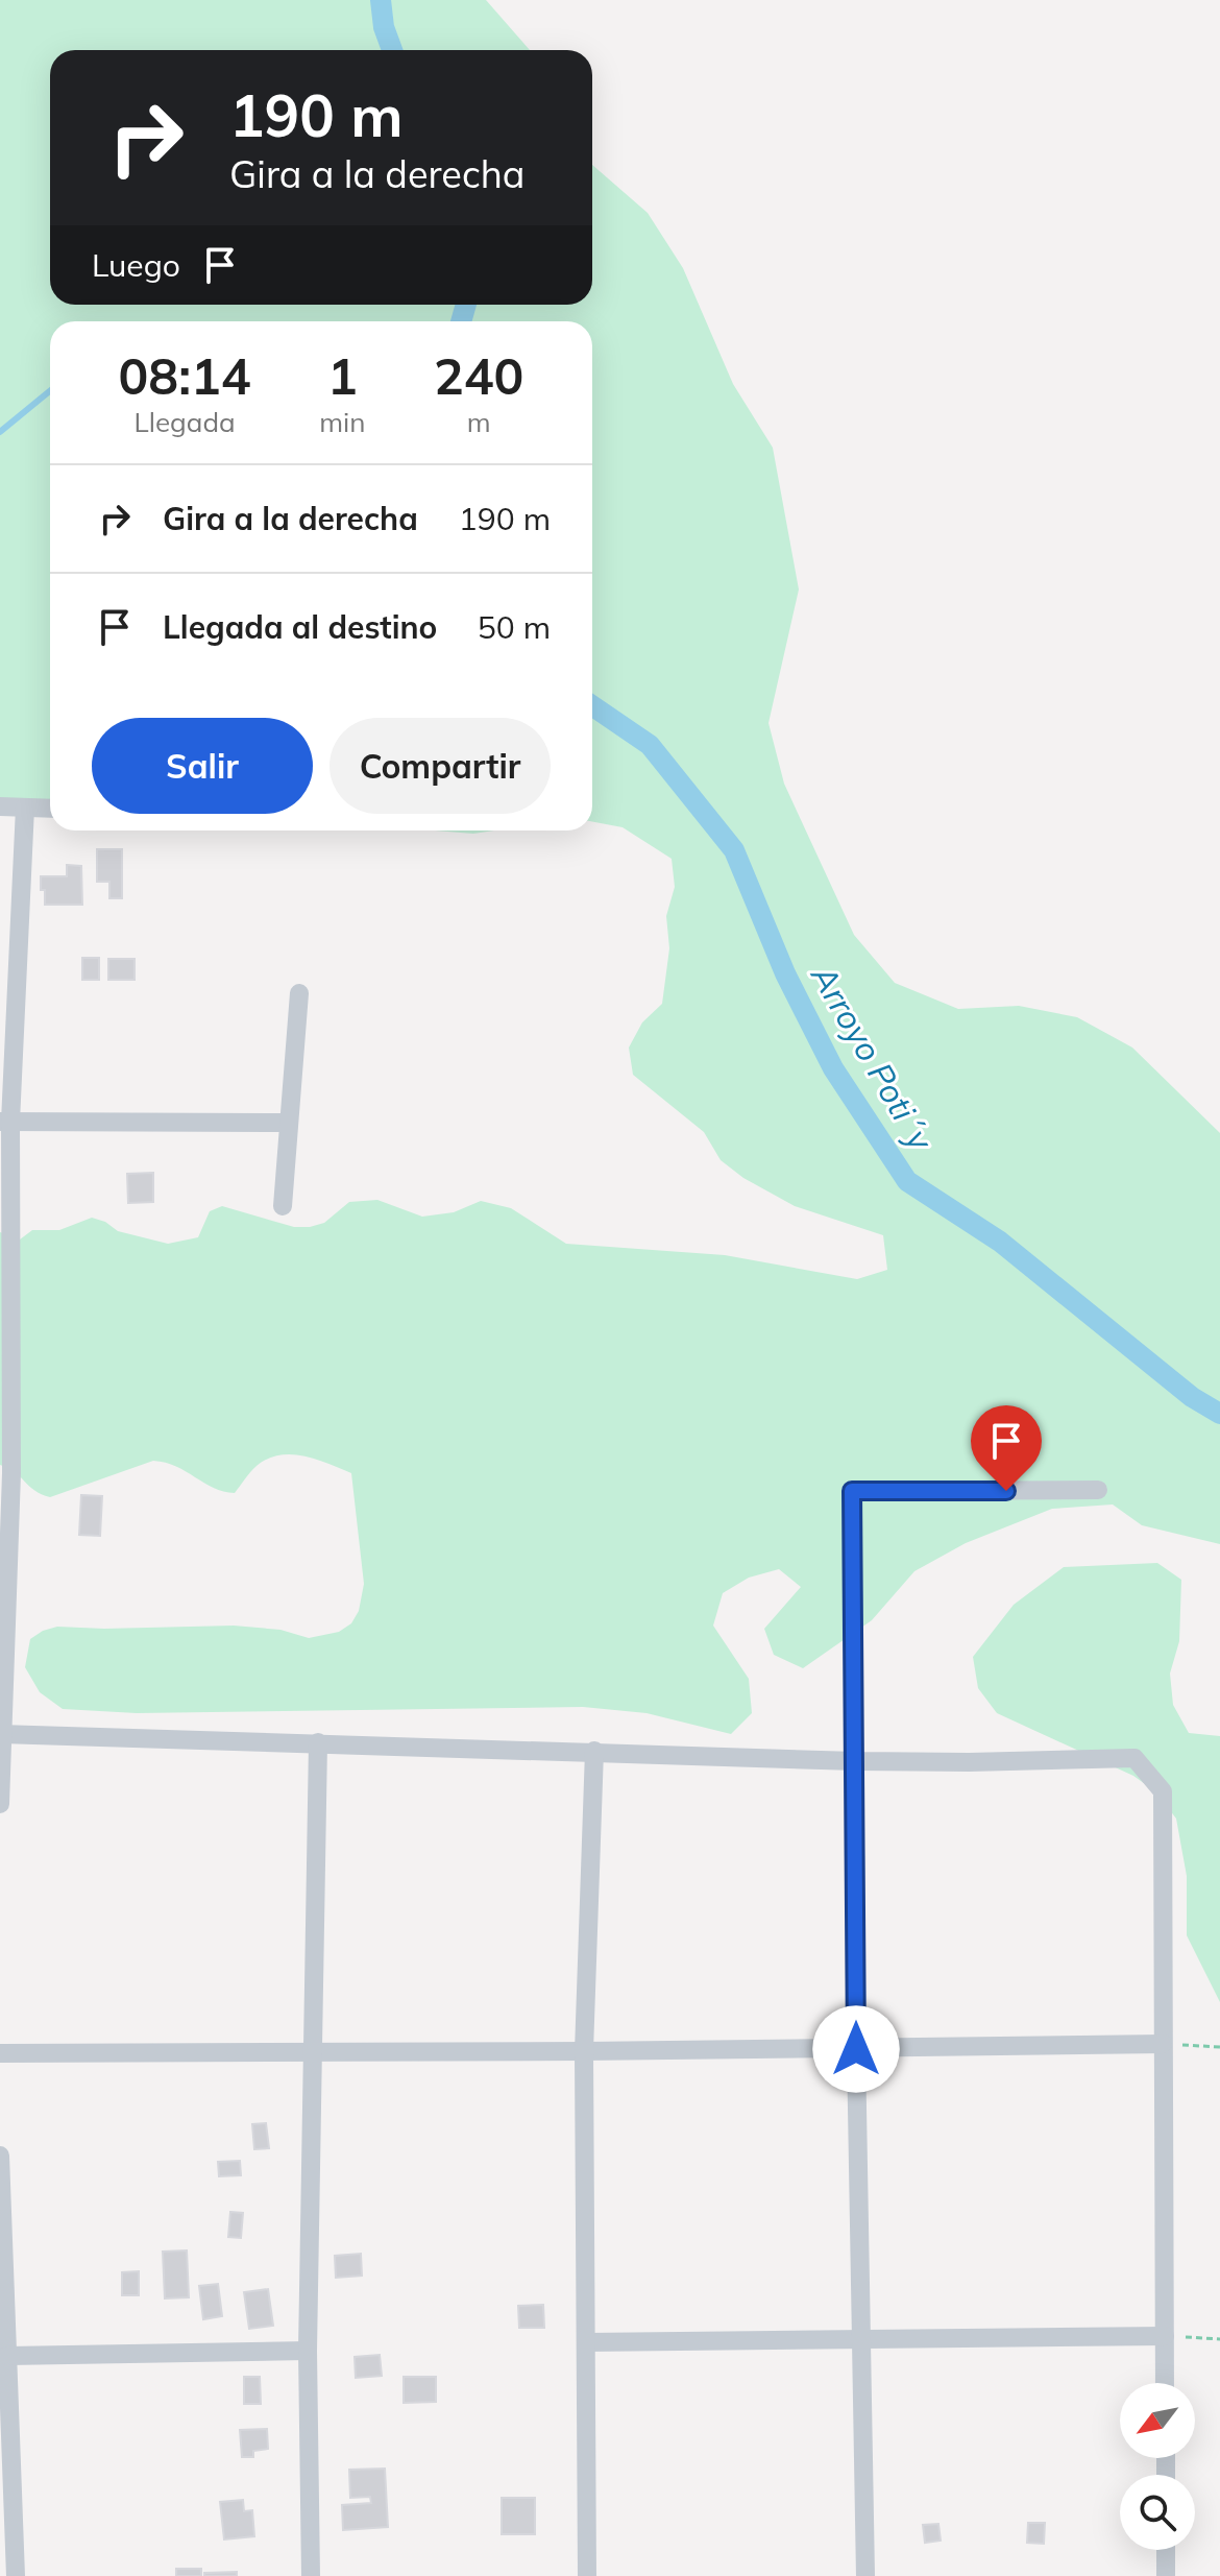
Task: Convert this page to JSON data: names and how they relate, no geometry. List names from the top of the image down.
{
  "water": ["Arroyo Poti´y"],
  "north": "bottom left",
  "page": {
    "turn": ["190 m", "Gira a la derecha"],
    "then": "Luego",
    "eta": [
      "08:14",
      "Llegada",
      "1",
      "min",
      "240",
      "m"
    ],
    "list": [
      {
        "name": "Gira a la derecha",
        "value": "190 m"
      },
      {
        "name": "Llegada al destino",
        "value": "50 m"
      }
    ],
    "buttons": ["Salir", "Compartir"]
  }
}
